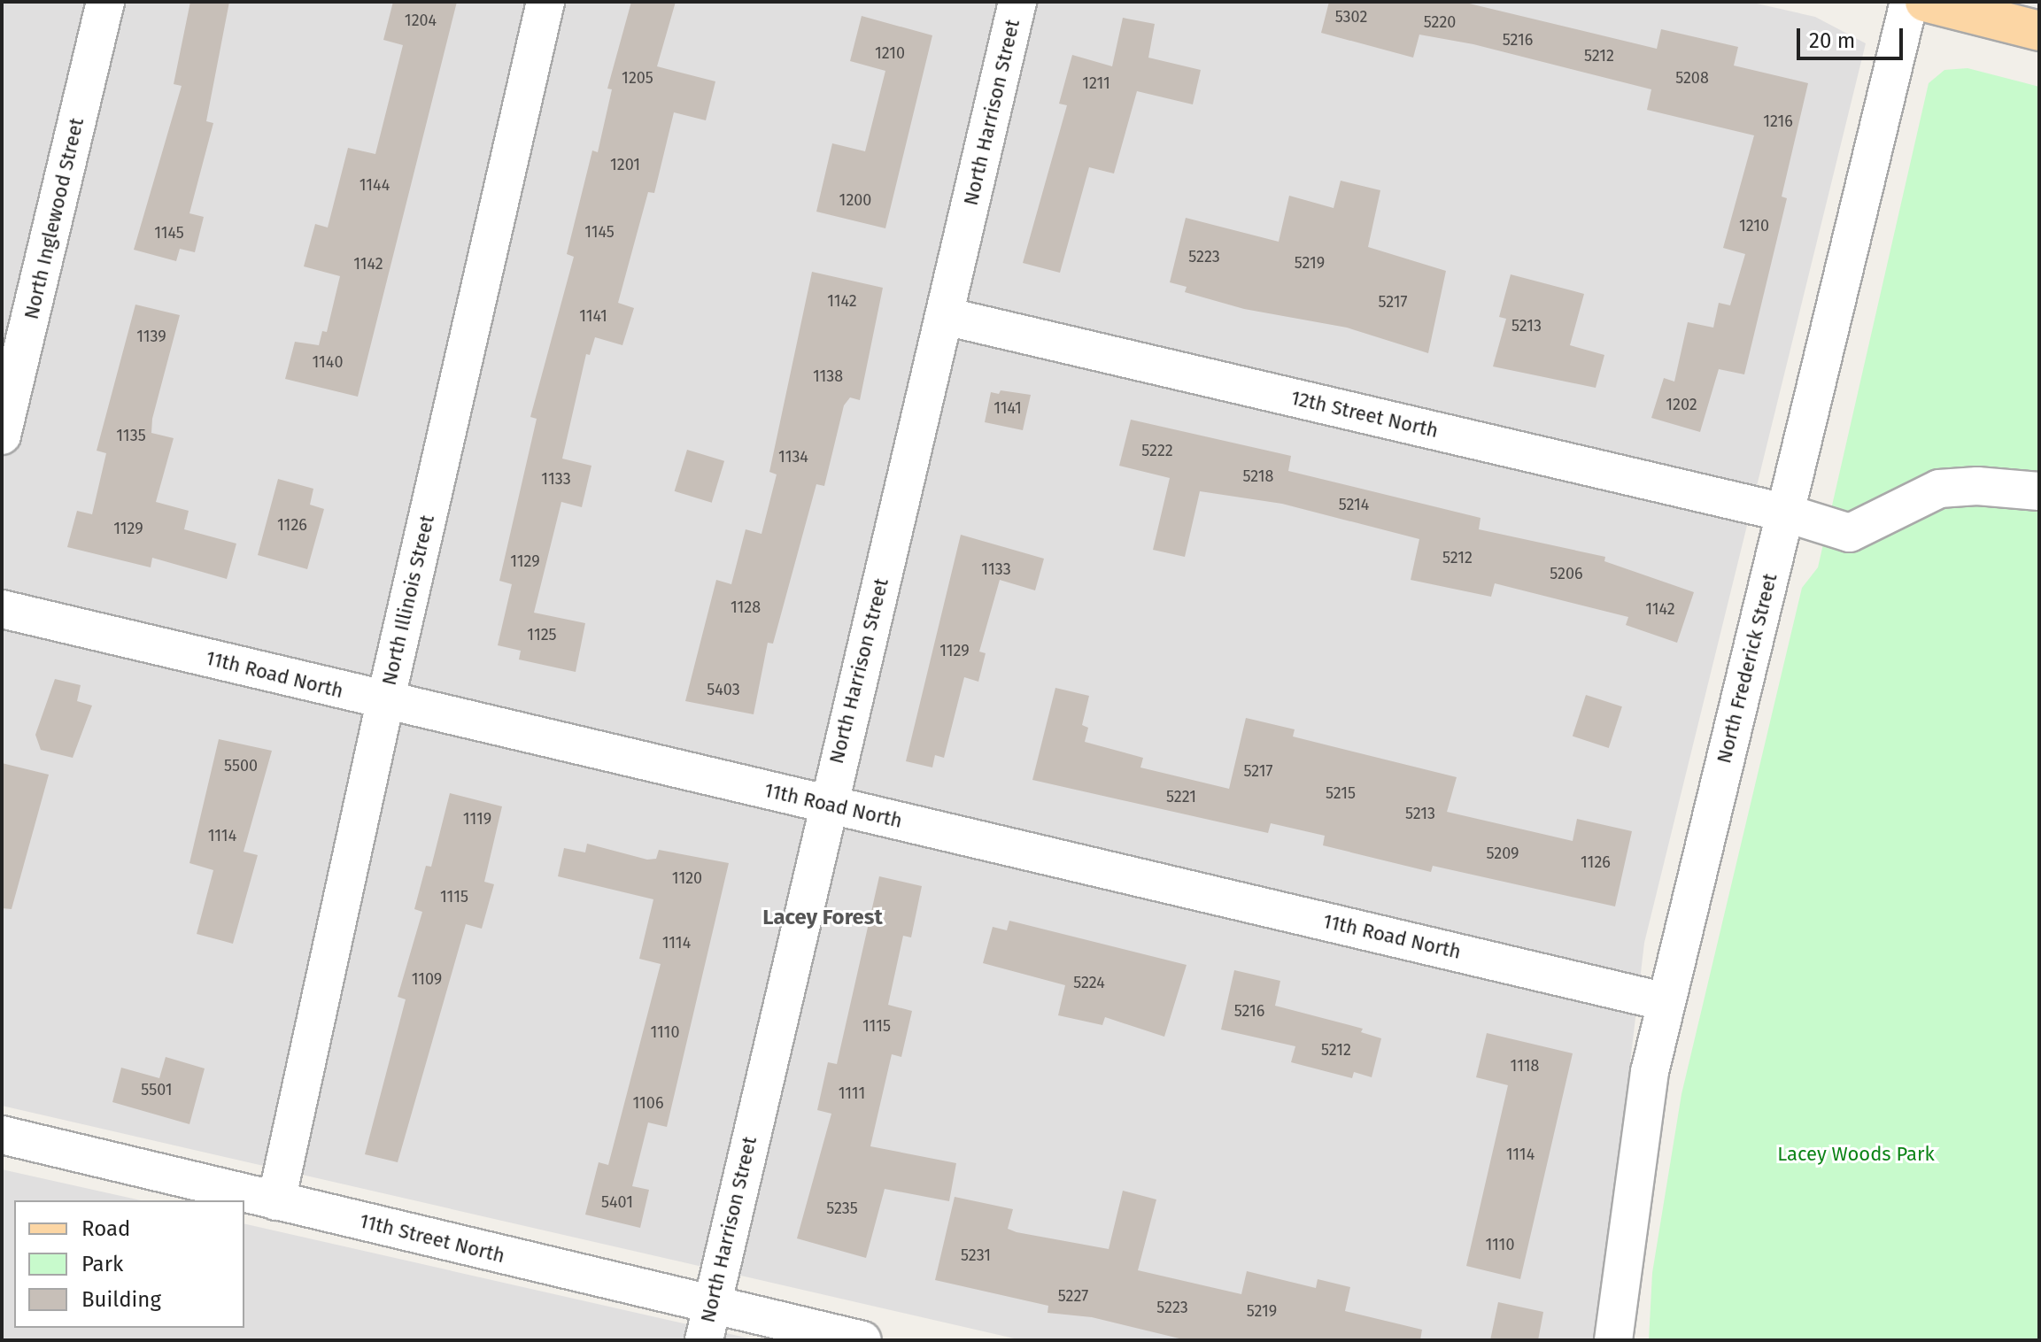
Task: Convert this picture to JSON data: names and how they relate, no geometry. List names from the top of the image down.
{
  "streets": {
    "street": [
      "North Harrison Street",
      "North Inglewood Street",
      "12th Street North",
      "North Illinois Street",
      "North Frederick Street",
      "11th Road North",
      "11th Street North"
    ]
  },
  "crossings": [
    ["North Harrison Street", "12th Street North"],
    ["North Harrison Street", "11th Road North"],
    ["North Harrison Street", "11th Street North"],
    ["12th Street North", "North Frederick Street"],
    ["North Illinois Street", "11th Road North"],
    ["North Illinois Street", "11th Street North"],
    ["North Frederick Street", "11th Road North"]
  ],
  "districts": ["Lacey Forest"],
  "parks": ["Lacey Woods Park"],
  "house_numbers": [
    "5302",
    "1204",
    "5220",
    "5216",
    "1210",
    "5212",
    "1205",
    "5208",
    "1211",
    "1216",
    "1201",
    "1144",
    "1200",
    "1210",
    "1145",
    "1145",
    "5223",
    "5219",
    "1142",
    "1142",
    "5217",
    "1141",
    "5213",
    "1139",
    "1140",
    "1138",
    "1202",
    "1141",
    "1135",
    "5222",
    "1134",
    "5218",
    "1133",
    "5214",
    "1126",
    "1129",
    "5212",
    "1129",
    "1133",
    "5206",
    "1128",
    "1142",
    "1125",
    "1129",
    "5403",
    "5500",
    "5217",
    "5215",
    "5221",
    "5213",
    "1119",
    "1114",
    "5209",
    "1126",
    "1120",
    "1115",
    "1114",
    "1109",
    "5224",
    "5216",
    "1115",
    "1110",
    "5212",
    "1118",
    "5501",
    "1111",
    "1106",
    "1114",
    "5401",
    "5235",
    "1110",
    "5231",
    "5227",
    "5223",
    "5219"
  ],
  "legend": ["Road", "Park", "Building"],
  "scale_bar": "20 m"
}
